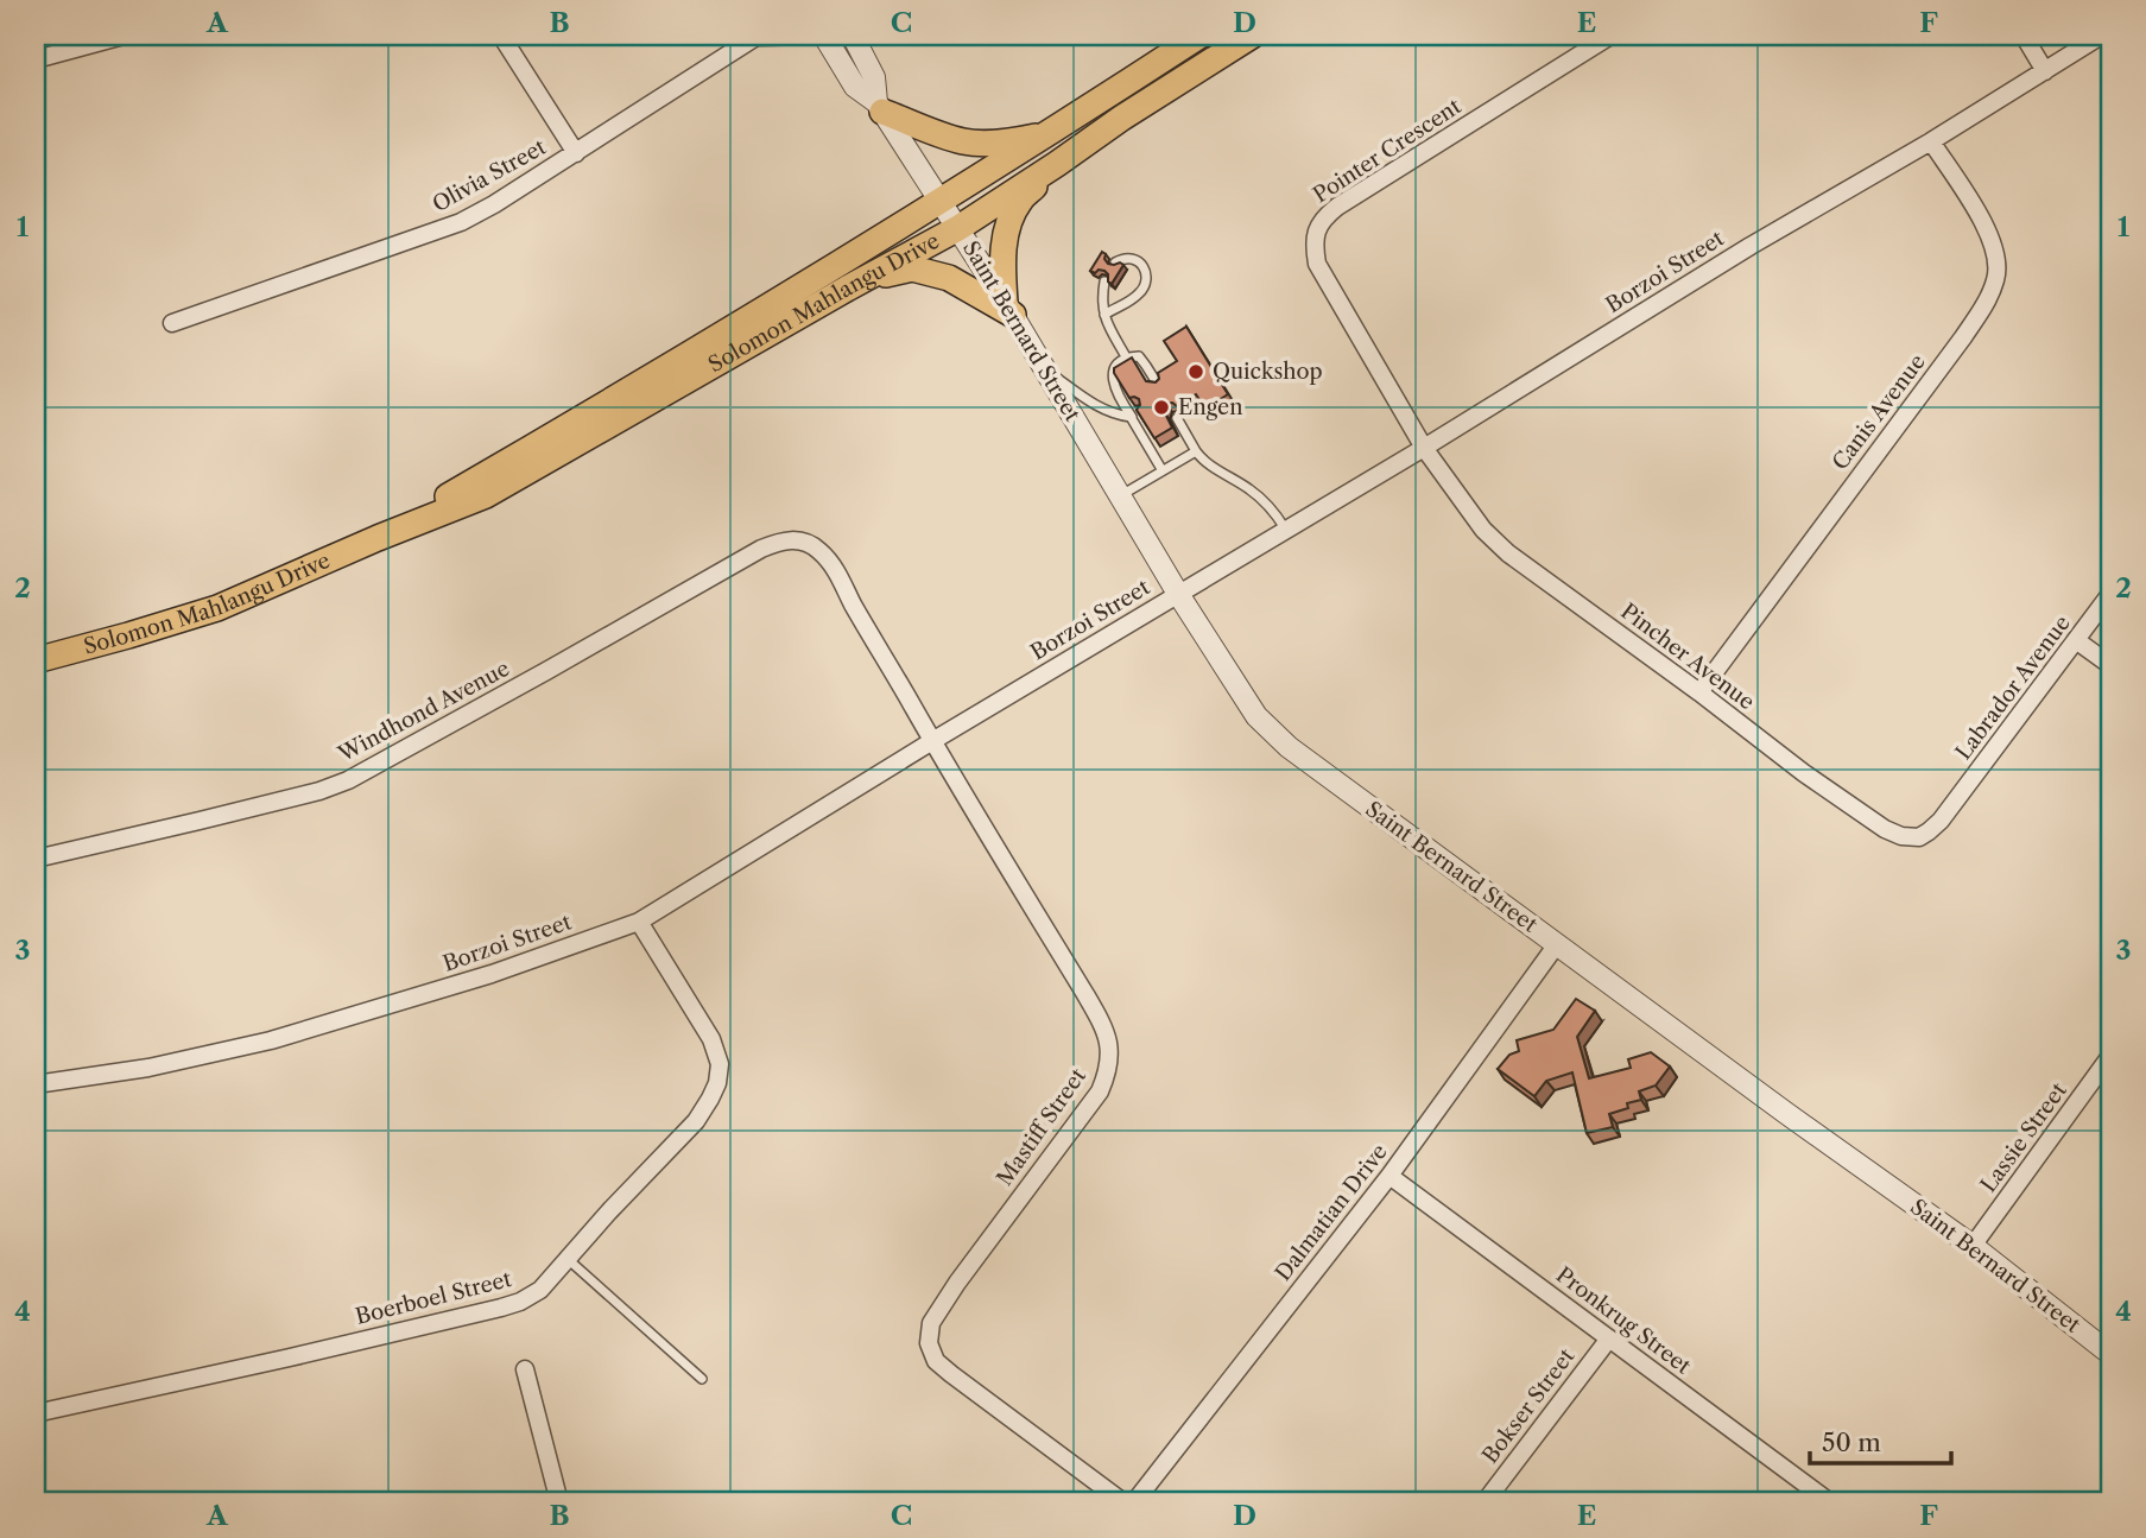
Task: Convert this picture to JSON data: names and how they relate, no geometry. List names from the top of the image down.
{
  "streets": {
    "main road": ["Solomon Mahlangu Drive"],
    "street": [
      "Pointer Crescent",
      "Olivia Street",
      "Borzoi Street",
      "Saint Bernard Street",
      "Canis Avenue",
      "Pincher Avenue",
      "Labrador Avenue",
      "Windhond Avenue",
      "Mastiff Street",
      "Lassie Street",
      "Dalmatian Drive",
      "Boerboel Street",
      "Pronkrug Street",
      "Bokser Street"
    ]
  },
  "crossings": [
    ["Pointer Crescent", "Borzoi Street"],
    ["Pointer Crescent", "Pincher Avenue"],
    ["Borzoi Street", "Saint Bernard Street"],
    ["Borzoi Street", "Canis Avenue"],
    ["Borzoi Street", "Pincher Avenue"],
    ["Borzoi Street", "Mastiff Street"],
    ["Borzoi Street", "Boerboel Street"],
    ["Solomon Mahlangu Drive", "Saint Bernard Street"],
    ["Saint Bernard Street", "Lassie Street"],
    ["Saint Bernard Street", "Dalmatian Drive"],
    ["Canis Avenue", "Pincher Avenue"],
    ["Pincher Avenue", "Labrador Avenue"],
    ["Windhond Avenue", "Mastiff Street"],
    ["Dalmatian Drive", "Pronkrug Street"],
    ["Pronkrug Street", "Bokser Street"]
  ],
  "places": ["Quickshop", "Engen"],
  "scale_bar": "50 m",
  "grid": {
    "columns": [
      "A",
      "B",
      "C",
      "D",
      "E",
      "F"
    ],
    "rows": [
      "1",
      "2",
      "3",
      "4"
    ]
  }
}
